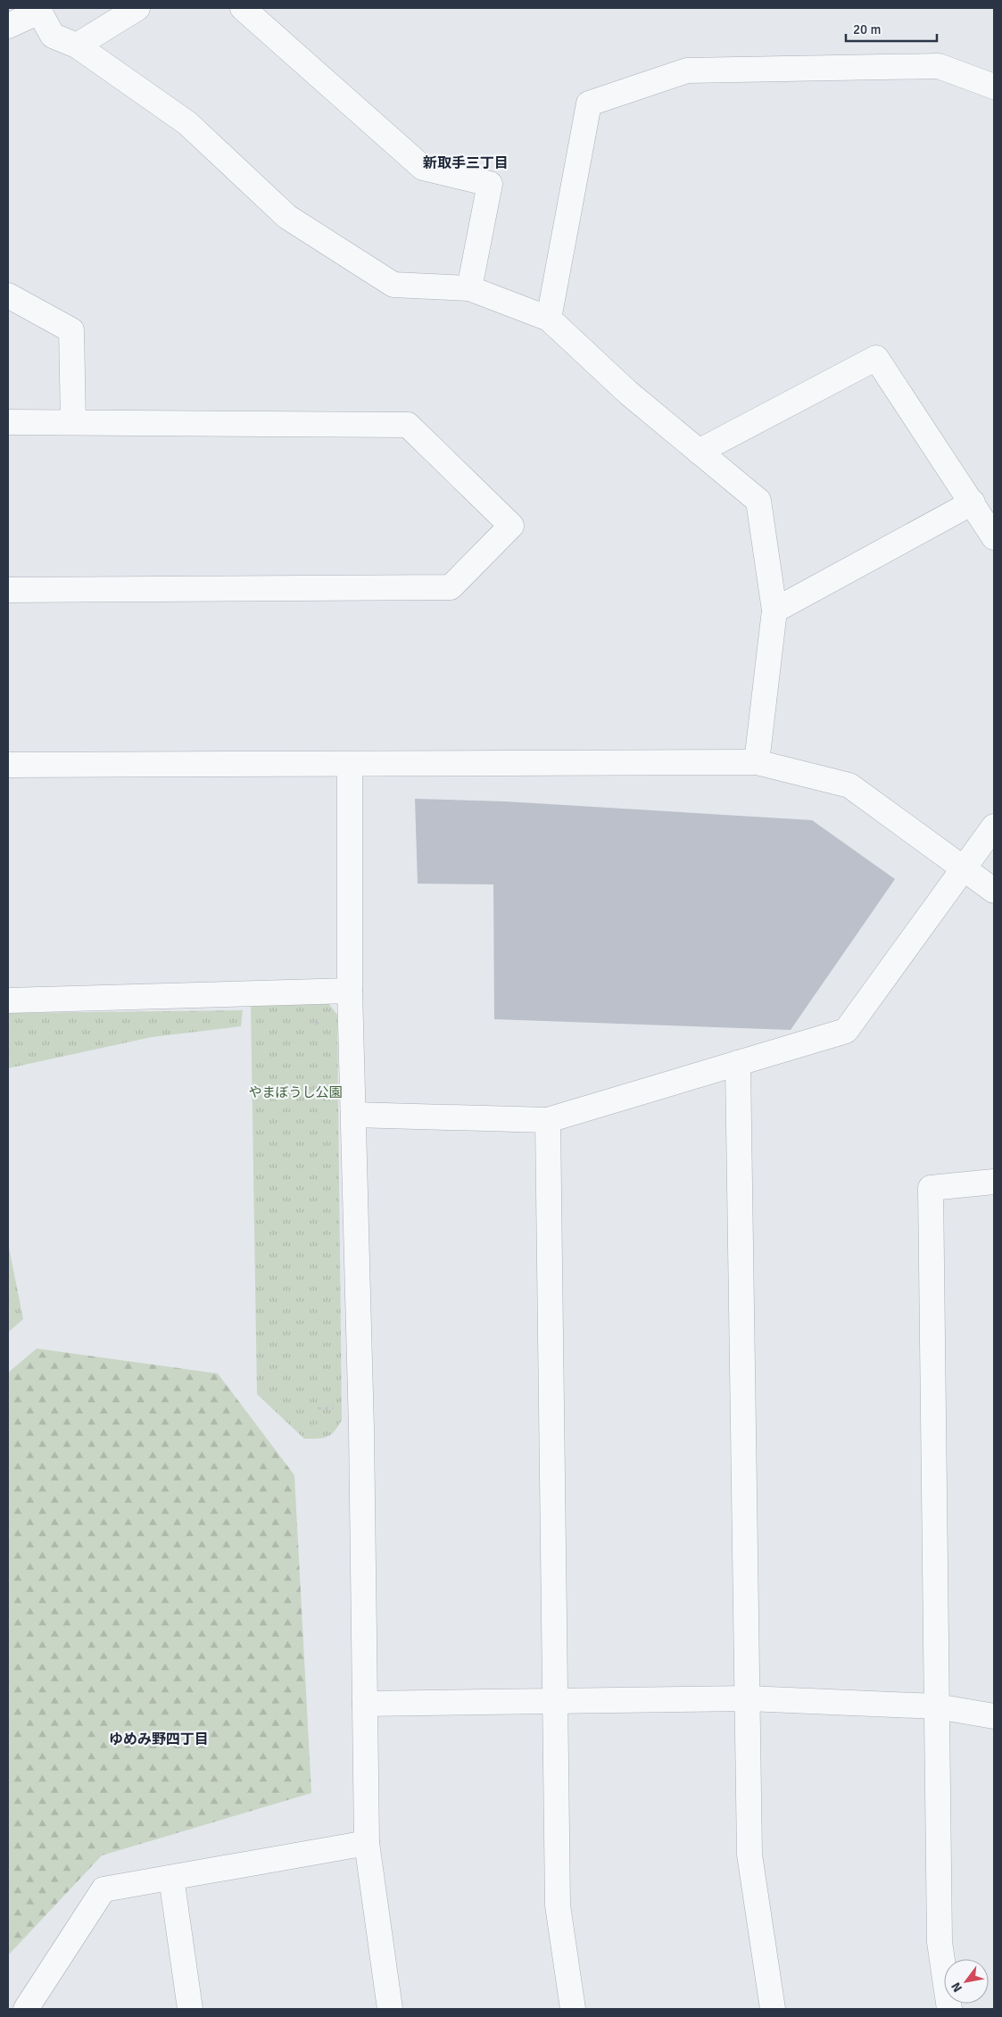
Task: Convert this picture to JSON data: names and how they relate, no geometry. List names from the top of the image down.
{
  "districts": ["新取手三丁目", "ゆめみ野四丁目"],
  "parks": ["やまぼうし公園"],
  "scale_bar": "20 m",
  "north": "bottom left"
}
